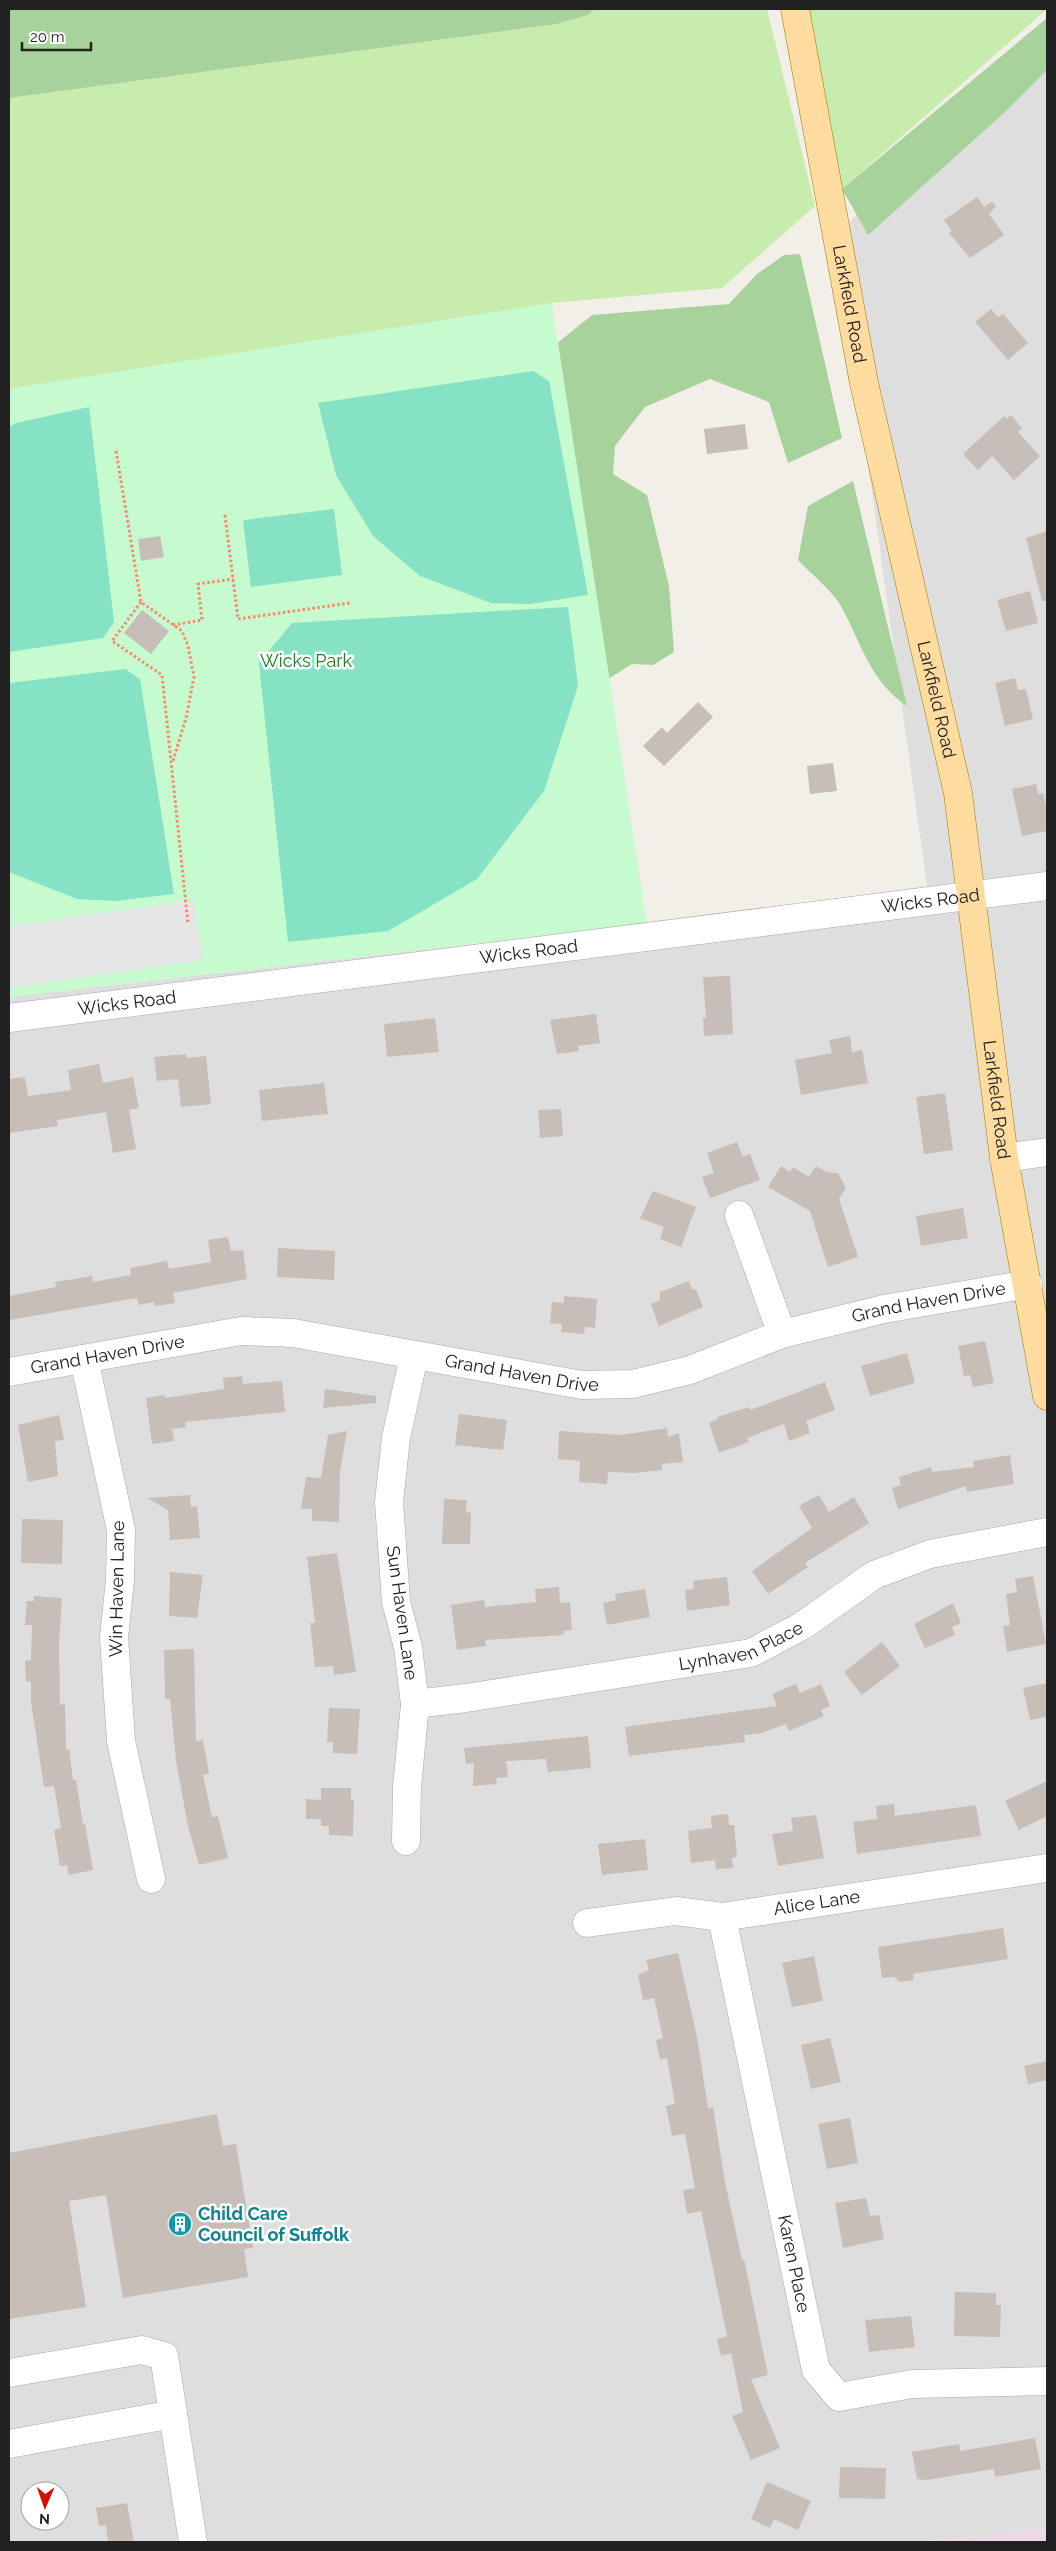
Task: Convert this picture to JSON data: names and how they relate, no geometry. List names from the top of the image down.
{
  "streets": {
    "main road": ["Larkfield Road"],
    "street": [
      "Wicks Road",
      "Grand Haven Drive",
      "Win Haven Lane",
      "Sun Haven Lane",
      "Lynhaven Place",
      "Alice Lane",
      "Karen Place"
    ]
  },
  "crossings": [
    ["Larkfield Road", "Wicks Road"],
    ["Larkfield Road", "Grand Haven Drive"],
    ["Grand Haven Drive", "Win Haven Lane"],
    ["Grand Haven Drive", "Sun Haven Lane"],
    ["Sun Haven Lane", "Lynhaven Place"],
    ["Alice Lane", "Karen Place"]
  ],
  "parks": ["Wicks Park"],
  "places": {
    "building": ["Child Care Council of Suffolk"]
  },
  "scale_bar": "20 m",
  "north": "bottom"
}
